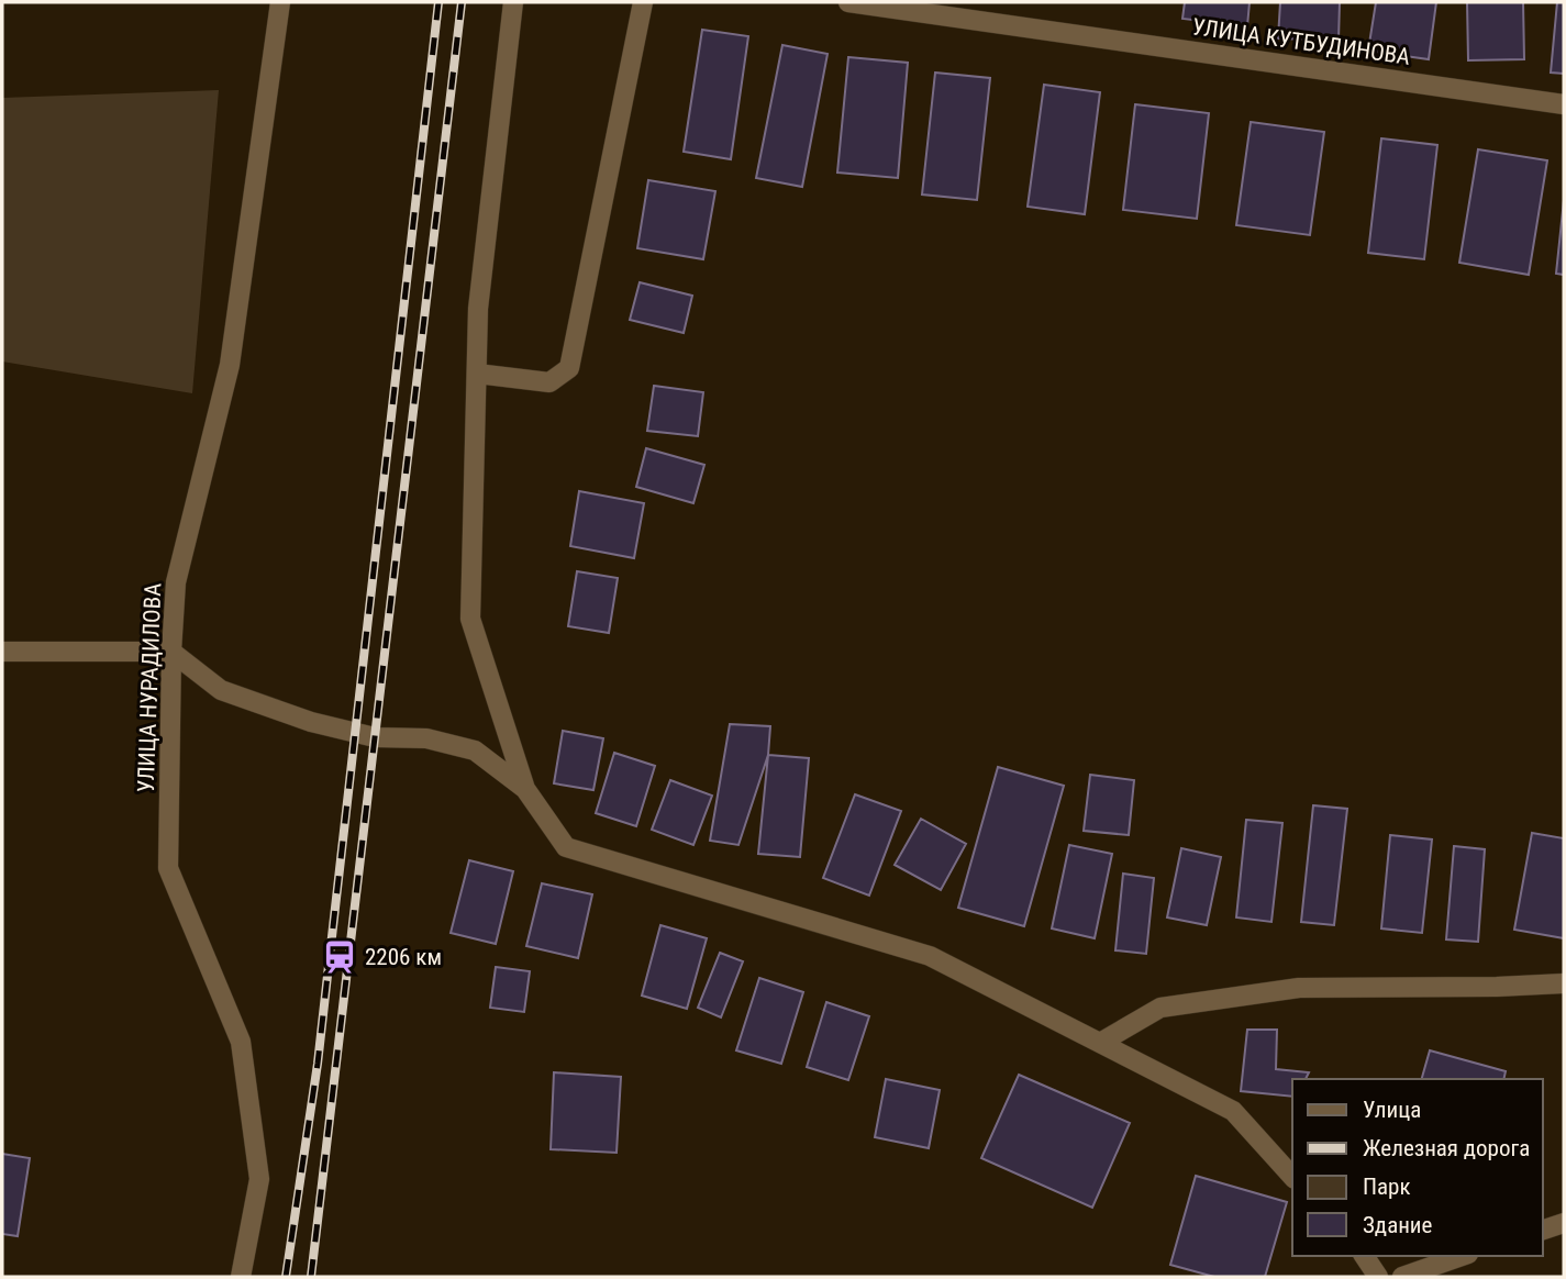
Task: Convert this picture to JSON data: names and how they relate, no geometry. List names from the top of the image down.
{
  "streets": {
    "street": ["УЛИЦА КУТБУДИНОВА", "УЛИЦА НУРАДИЛОВА"]
  },
  "places": {
    "station": ["2206 км"]
  },
  "legend": [
    "Улица",
    "Железная дорога",
    "Парк",
    "Здание"
  ]
}
